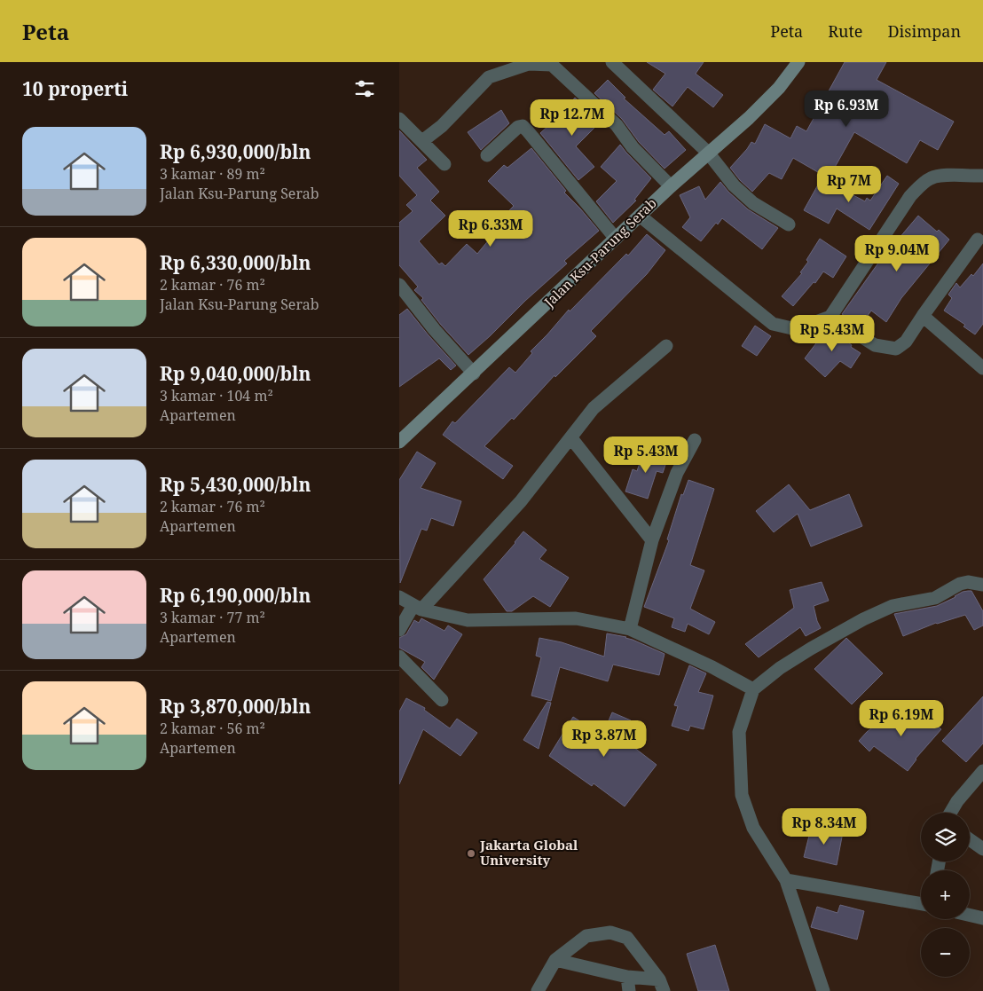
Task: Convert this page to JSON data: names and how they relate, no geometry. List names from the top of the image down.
{
  "streets": {
    "street": ["Jalan Ksu-Parung Serab"]
  },
  "places": ["Jakarta Global University"],
  "page": {
    "header": "Peta",
    "nav": ["Peta", "Rute", "Disimpan"],
    "heading": "10 properti",
    "price": [
      "Rp 6.93M",
      "Rp 12.7M",
      "Rp 7M",
      "Rp 6.33M",
      "Rp 9.04M",
      "Rp 5.43M",
      "Rp 5.43M",
      "Rp 6.19M",
      "Rp 3.87M",
      "Rp 8.34M"
    ],
    "list": [
      {
        "name": "Rp 6,930,000/bln",
        "note": "3 kamar · 89 m² · Jalan Ksu-Parung Serab"
      },
      {
        "name": "Rp 6,330,000/bln",
        "note": "2 kamar · 76 m² · Jalan Ksu-Parung Serab"
      },
      {
        "name": "Rp 9,040,000/bln",
        "note": "3 kamar · 104 m² · Apartemen"
      },
      {
        "name": "Rp 5,430,000/bln",
        "note": "2 kamar · 76 m² · Apartemen"
      },
      {
        "name": "Rp 6,190,000/bln",
        "note": "3 kamar · 77 m² · Apartemen"
      },
      {
        "name": "Rp 3,870,000/bln",
        "note": "2 kamar · 56 m² · Apartemen"
      }
    ],
    "map_buttons": ["+", "−"]
  }
}
